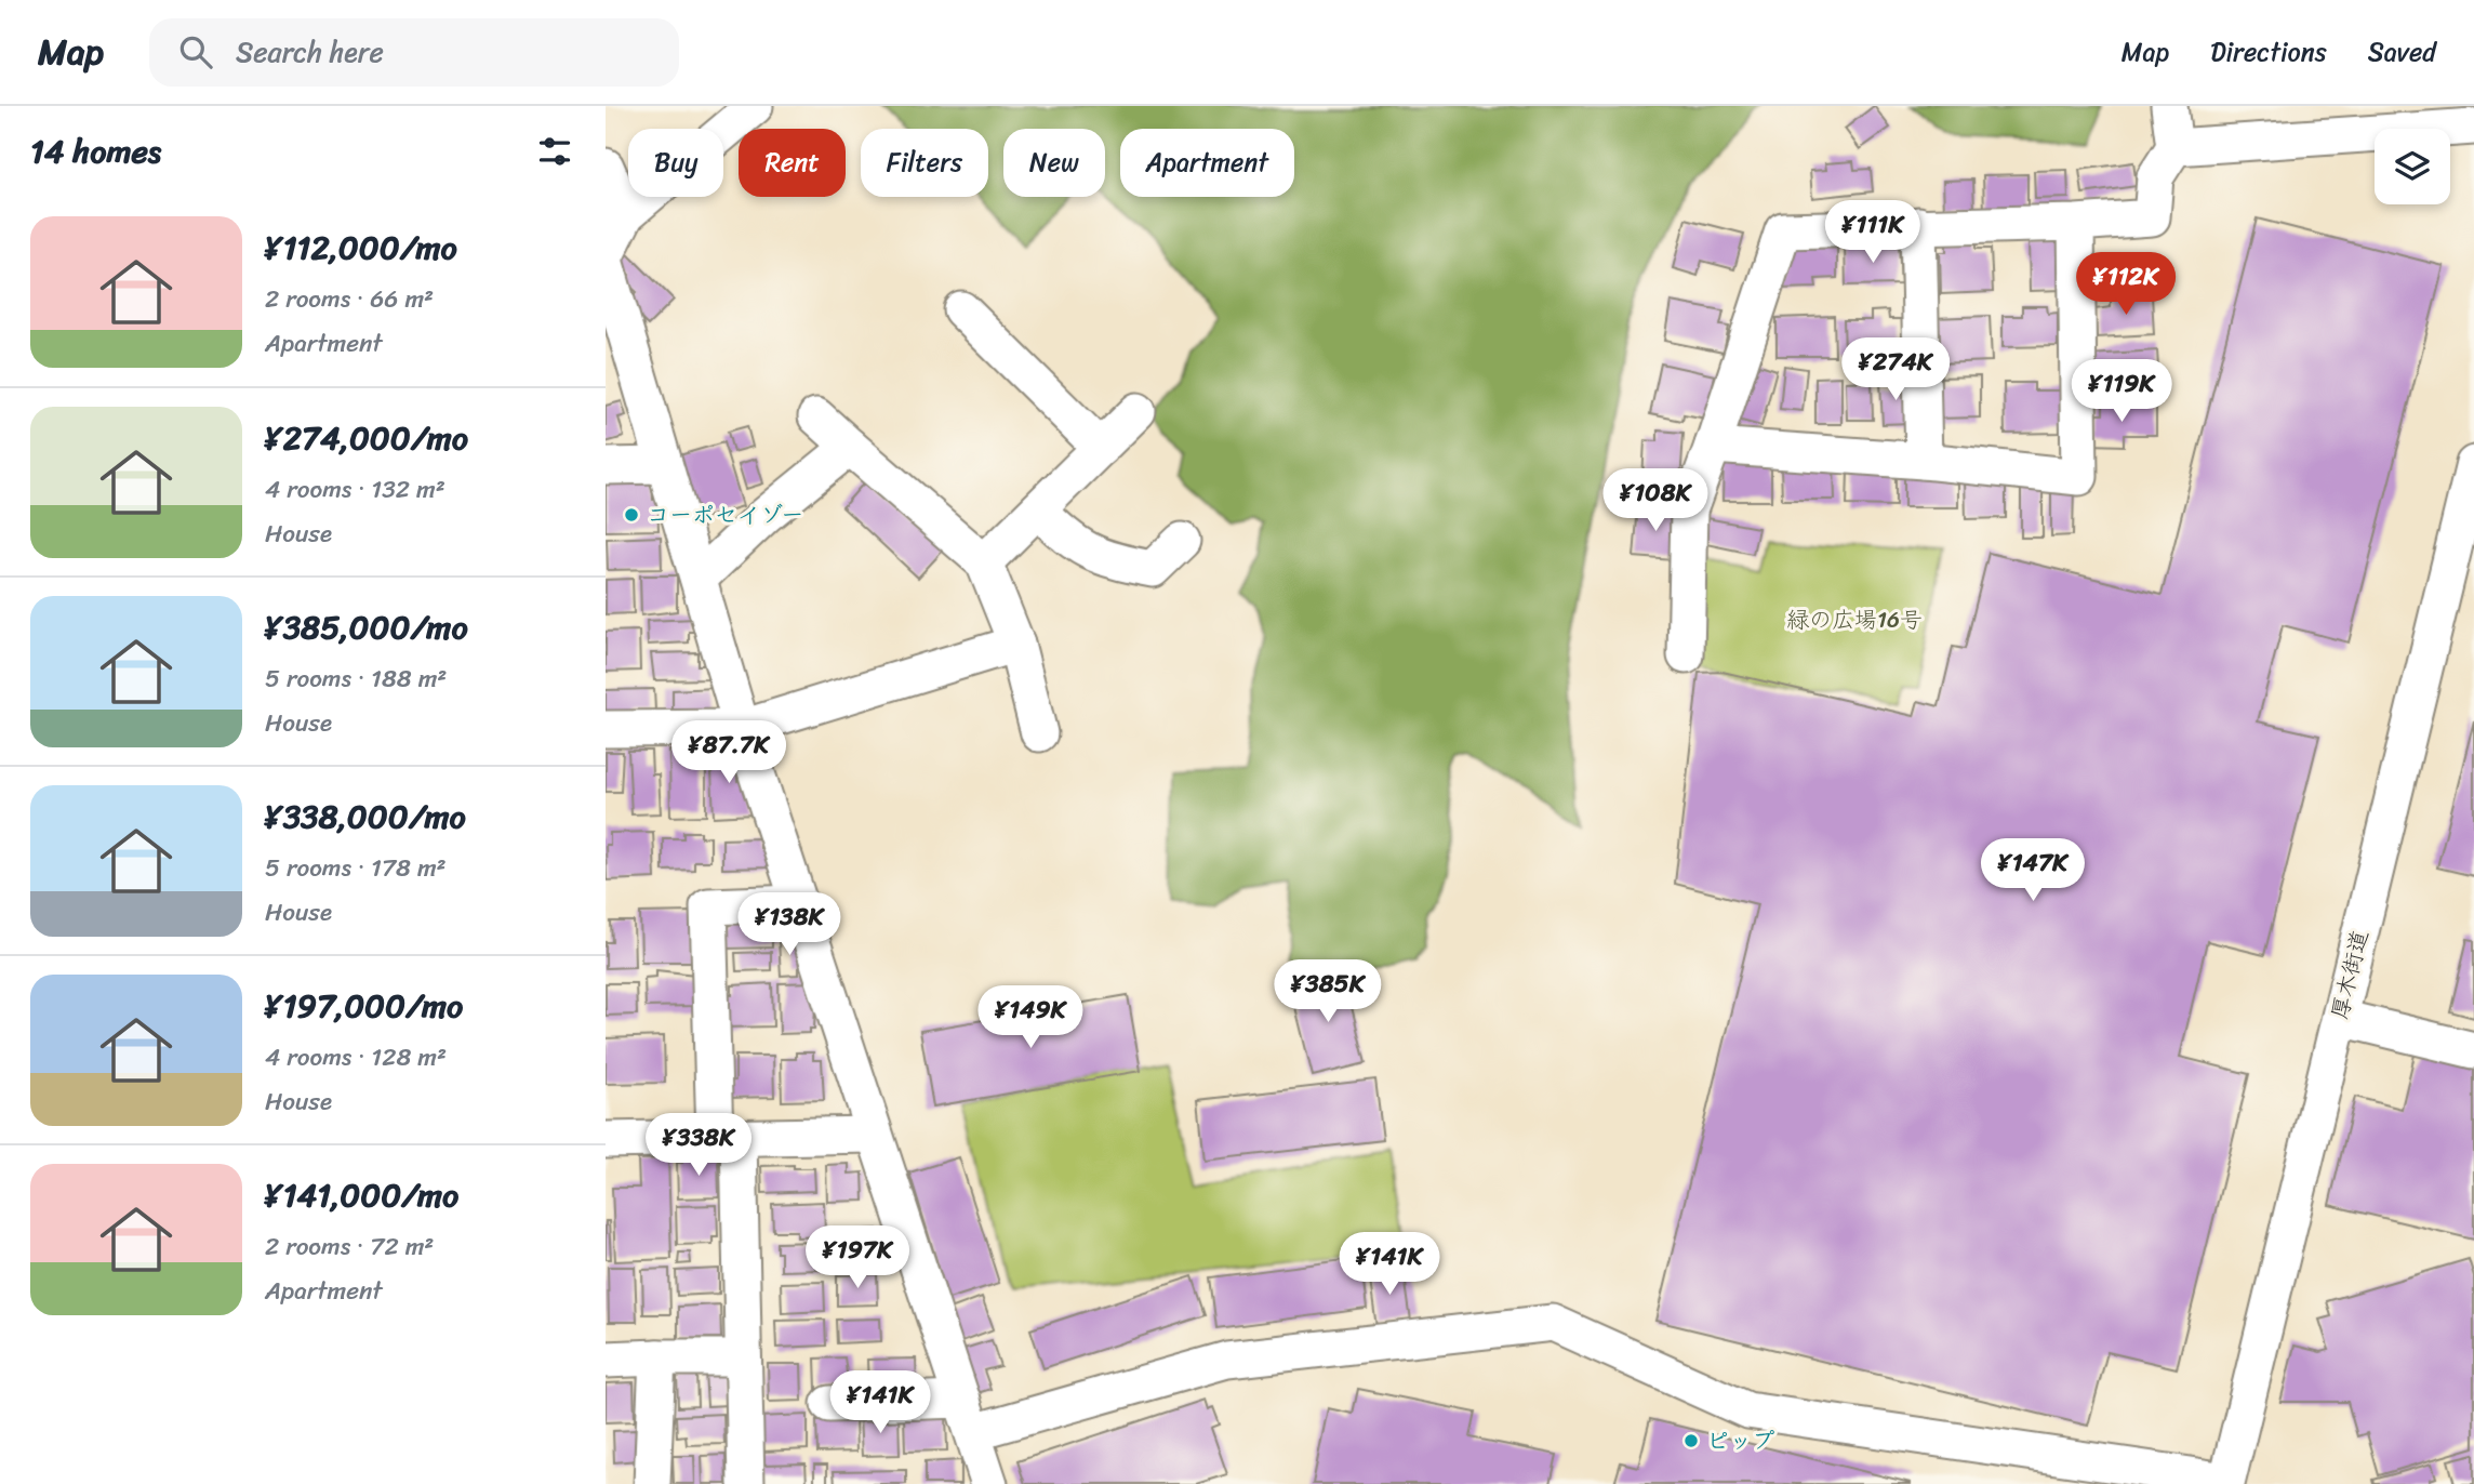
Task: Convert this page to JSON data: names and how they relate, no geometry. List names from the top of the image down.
{
  "streets": {
    "street": ["厚木街道"]
  },
  "parks": ["緑の広場16号"],
  "places": ["コーポセイゾー", "ピップ"],
  "page": {
    "header": "Map",
    "search": "Search here",
    "nav": ["Map", "Directions", "Saved"],
    "heading": "14 homes",
    "chip": [
      "Buy",
      "Rent",
      "Filters",
      "New",
      "Apartment"
    ],
    "list": [
      {
        "name": "¥112,000/mo",
        "note": "2 rooms · 66 m² · Apartment"
      },
      {
        "name": "¥274,000/mo",
        "note": "4 rooms · 132 m² · House"
      },
      {
        "name": "¥385,000/mo",
        "note": "5 rooms · 188 m² · House"
      },
      {
        "name": "¥338,000/mo",
        "note": "5 rooms · 178 m² · House"
      },
      {
        "name": "¥197,000/mo",
        "note": "4 rooms · 128 m² · House"
      },
      {
        "name": "¥141,000/mo",
        "note": "2 rooms · 72 m² · Apartment"
      }
    ],
    "price": [
      "¥111K",
      "¥112K",
      "¥274K",
      "¥119K",
      "¥108K",
      "¥87.7K",
      "¥147K",
      "¥138K",
      "¥385K",
      "¥149K",
      "¥338K",
      "¥197K",
      "¥141K",
      "¥141K"
    ]
  }
}
